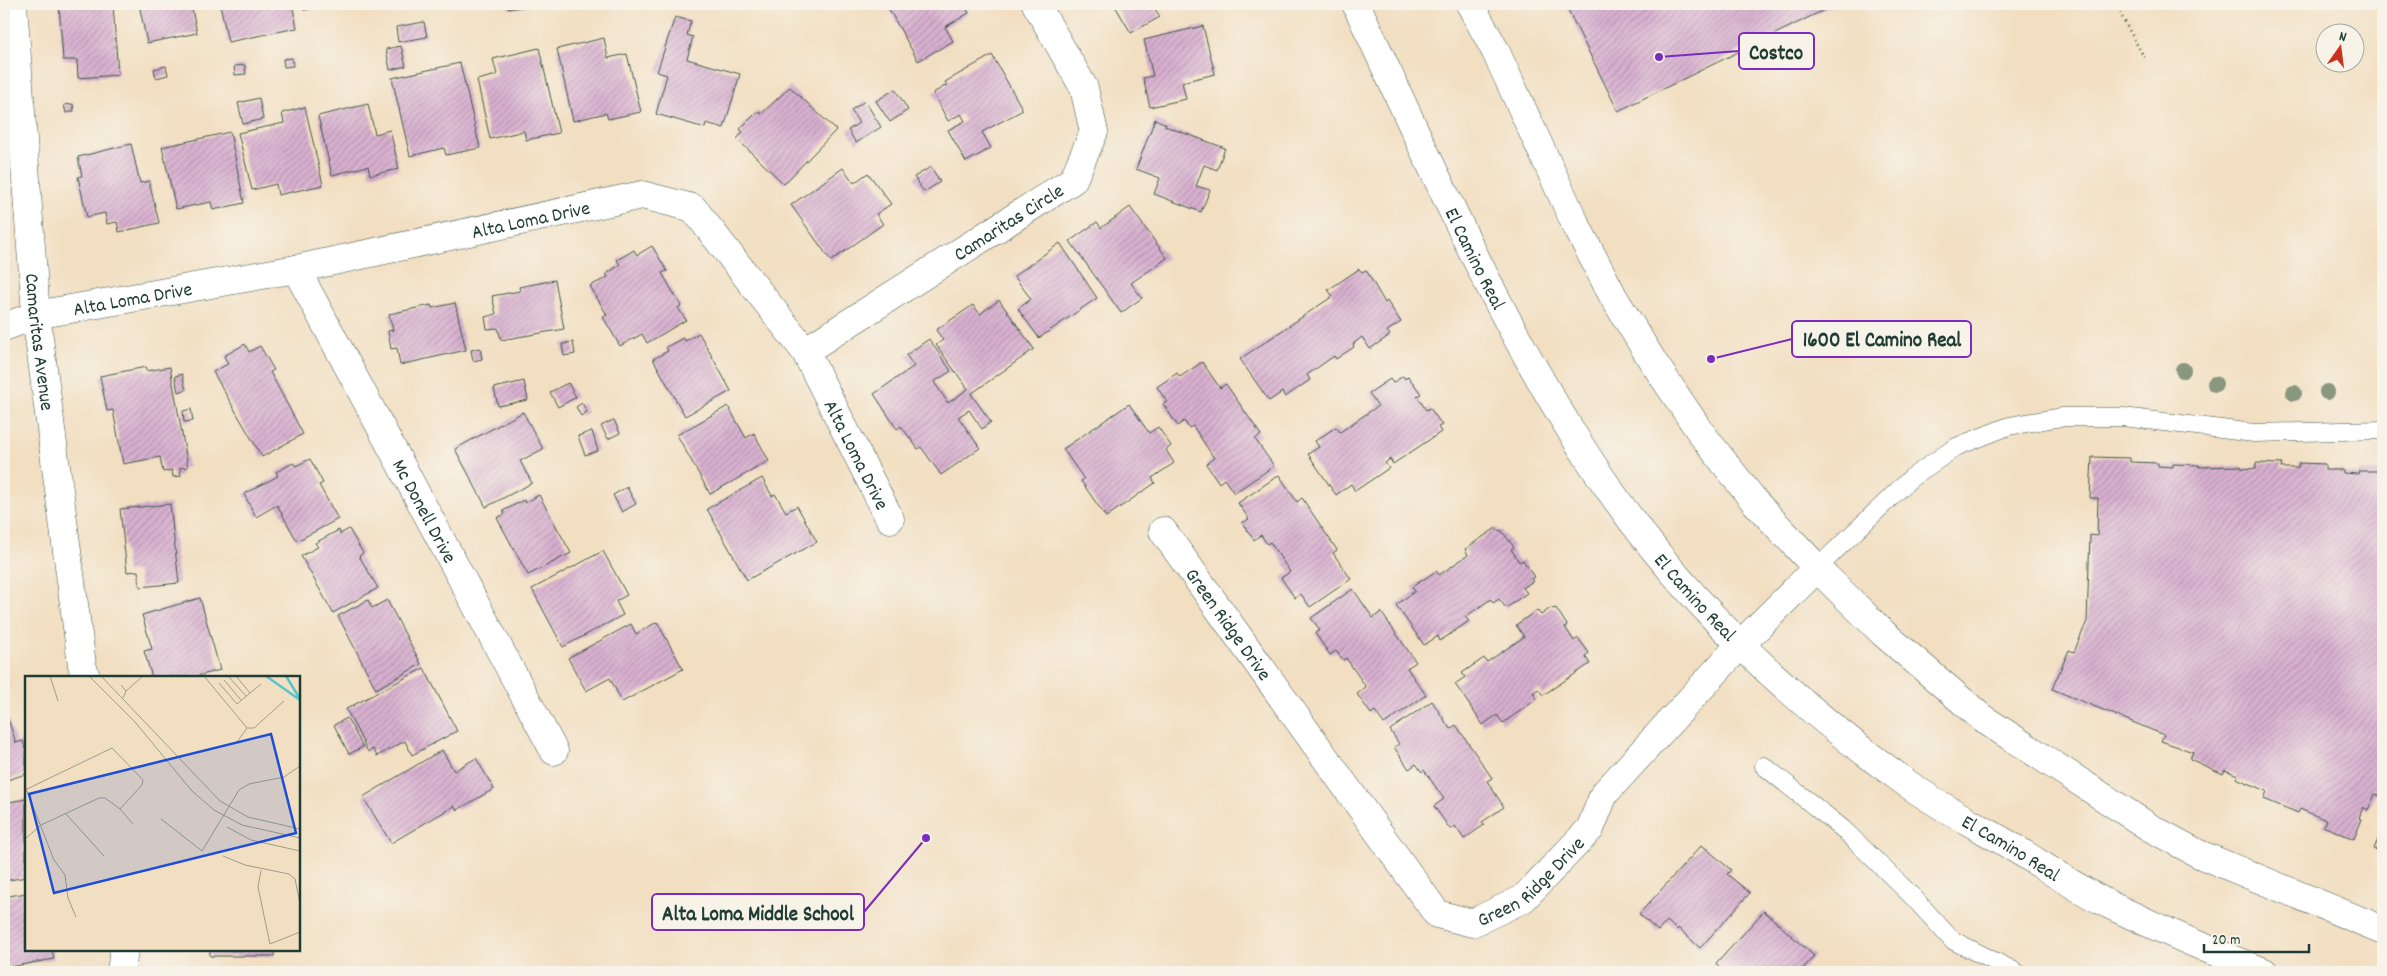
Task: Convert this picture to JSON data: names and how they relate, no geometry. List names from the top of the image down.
{
  "streets": {
    "street": [
      "Alta Loma Drive",
      "Camaritas Circle",
      "El Camino Real",
      "Camaritas Avenue",
      "Mc Donell Drive",
      "Green Ridge Drive"
    ]
  },
  "crossings": [
    ["Alta Loma Drive", "Camaritas Circle"],
    ["Alta Loma Drive", "Camaritas Avenue"],
    ["Alta Loma Drive", "Mc Donell Drive"],
    ["El Camino Real", "Green Ridge Drive"]
  ],
  "places": ["Costco", "1600 El Camino Real", "Alta Loma Middle School"],
  "scale_bar": "20 m",
  "north": "top"
}
